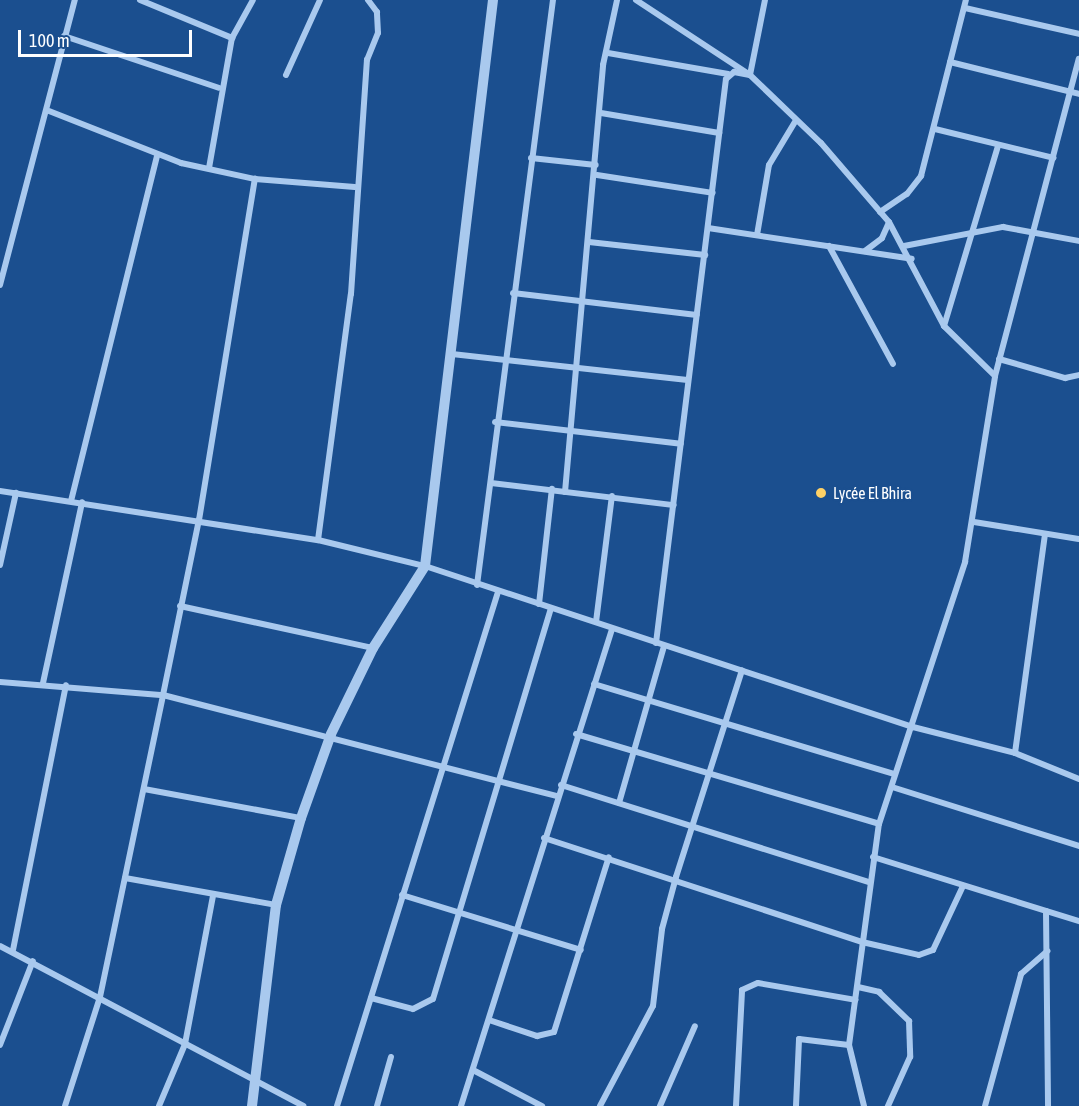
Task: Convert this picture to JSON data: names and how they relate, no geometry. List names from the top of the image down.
{
  "places": ["Lycée El Bhira"],
  "scale_bar": "100 m"
}
